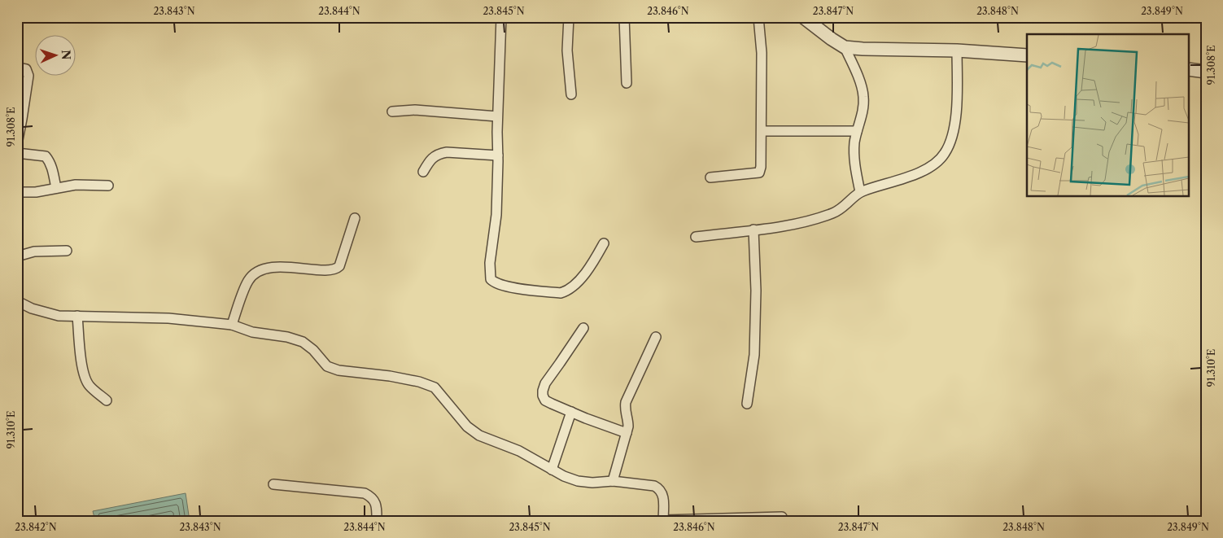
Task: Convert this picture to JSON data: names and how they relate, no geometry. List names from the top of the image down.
{
  "north": "right",
  "coordinates": [
    "23.843°N",
    "23.844°N",
    "23.845°N",
    "23.846°N",
    "23.847°N",
    "23.848°N",
    "23.849°N",
    "91.308°E",
    "91.310°E",
    "23.842°N"
  ]
}
